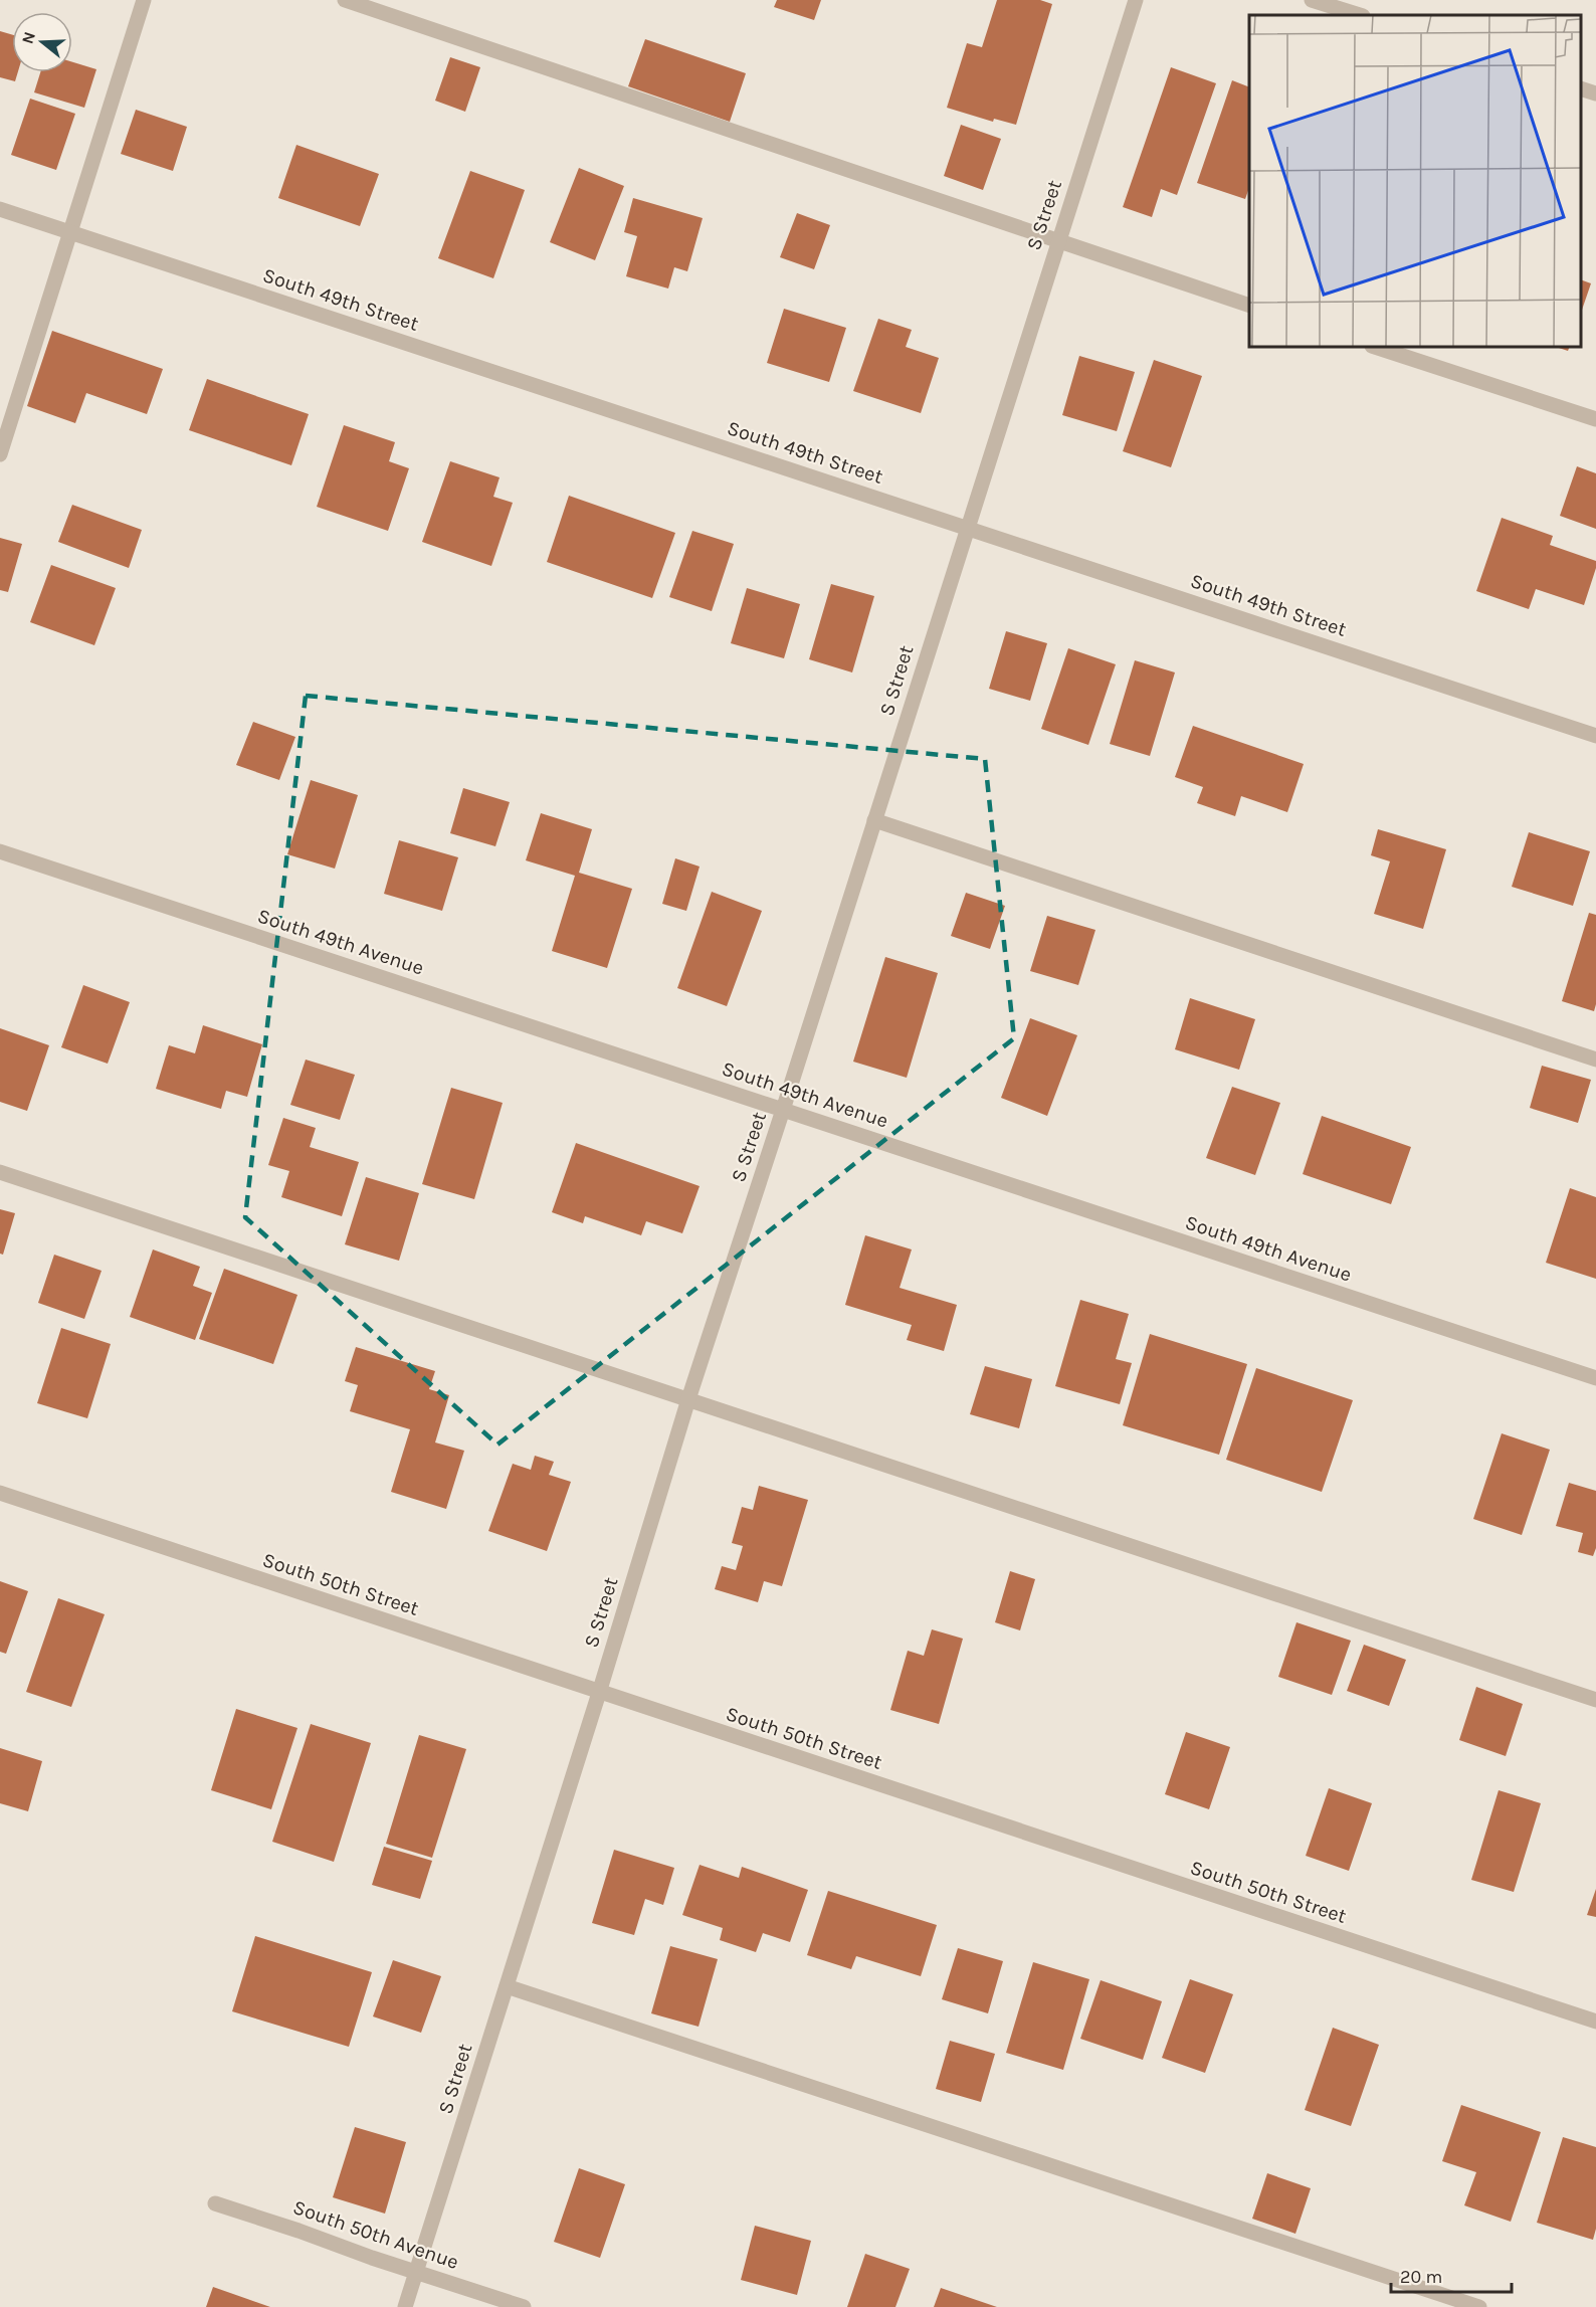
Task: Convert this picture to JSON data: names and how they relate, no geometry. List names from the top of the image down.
{
  "streets": {
    "street": [
      "S Street",
      "South 49th Street",
      "South 49th Avenue",
      "South 50th Street",
      "South 50th Avenue"
    ]
  },
  "crossings": [
    ["S Street", "South 49th Street"],
    ["S Street", "South 49th Avenue"],
    ["S Street", "South 50th Street"],
    ["S Street", "South 50th Avenue"]
  ],
  "scale_bar": "20 m",
  "north": "left"
}
